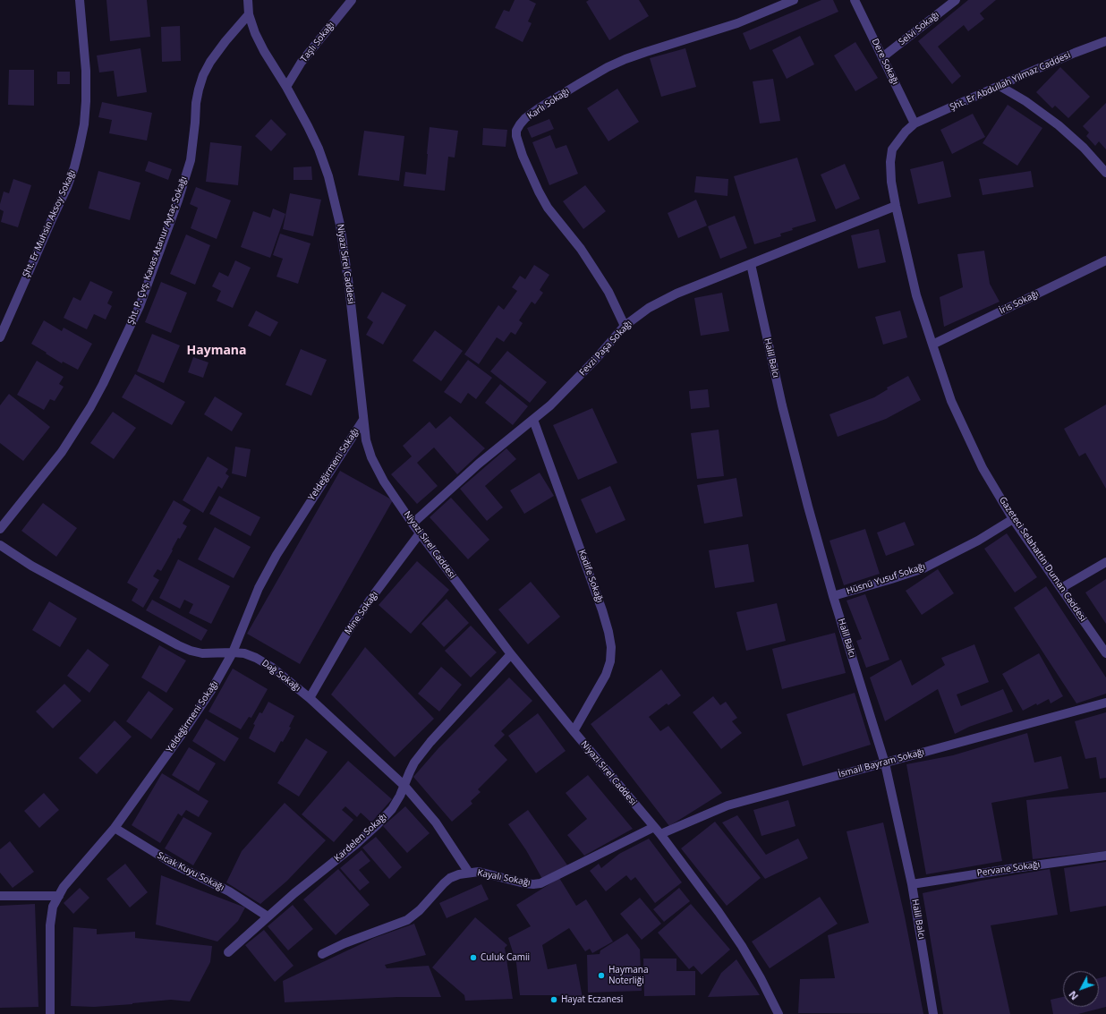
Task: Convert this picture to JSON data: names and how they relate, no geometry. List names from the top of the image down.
{
  "streets": {
    "street": [
      "Selvi Sokağı",
      "Taşlı Sokağı",
      "Dere Sokağı",
      "Şht. Er Abdullah Yilmaz Caddesi",
      "Karlı Sokağı",
      "Şht. Er Muhsin Aksoy Sokağı",
      "Şht. P. Çvş. Kavas Atanur Aytaç Sokağı",
      "Niyazi Sirel Caddesi",
      "İris Sokağı",
      "Fevzi Paşa Sokağı",
      "Halil Balcı",
      "Yeldeğirmeni Sokağı",
      "Gazeteci Selahattin Duman Caddesi",
      "Kadife Sokağı",
      "Hüsnü Yusuf Sokağı",
      "Mine Sokağı",
      "Dağ Sokağı",
      "İsmail Bayram Sokağı",
      "Kardelen Sokağı",
      "Pervane Sokağı",
      "Sıcak Kuyu Sokağı",
      "Kayalı Sokağı"
    ]
  },
  "crossings": [
    ["Selvi Sokağı", "Dere Sokağı"],
    ["Taşlı Sokağı", "Niyazi Sirel Caddesi"],
    ["Dere Sokağı", "Şht. Er Abdullah Yilmaz Caddesi"],
    ["Dere Sokağı", "Gazeteci Selahattin Duman Caddesi"],
    ["Şht. Er Abdullah Yilmaz Caddesi", "Gazeteci Selahattin Duman Caddesi"],
    ["Karlı Sokağı", "Fevzi Paşa Sokağı"],
    ["Şht. P. Çvş. Kavas Atanur Aytaç Sokağı", "Niyazi Sirel Caddesi"],
    ["Niyazi Sirel Caddesi", "Fevzi Paşa Sokağı"],
    ["Niyazi Sirel Caddesi", "Yeldeğirmeni Sokağı"],
    ["Niyazi Sirel Caddesi", "Kadife Sokağı"],
    ["Niyazi Sirel Caddesi", "Mine Sokağı"],
    ["Niyazi Sirel Caddesi", "İsmail Bayram Sokağı"],
    ["Niyazi Sirel Caddesi", "Kardelen Sokağı"],
    ["Niyazi Sirel Caddesi", "Kayalı Sokağı"],
    ["İris Sokağı", "Gazeteci Selahattin Duman Caddesi"],
    ["Fevzi Paşa Sokağı", "Halil Balcı"],
    ["Fevzi Paşa Sokağı", "Gazeteci Selahattin Duman Caddesi"],
    ["Fevzi Paşa Sokağı", "Kadife Sokağı"],
    ["Halil Balcı", "Hüsnü Yusuf Sokağı"],
    ["Halil Balcı", "İsmail Bayram Sokağı"],
    ["Halil Balcı", "Pervane Sokağı"],
    ["Yeldeğirmeni Sokağı", "Dağ Sokağı"],
    ["Yeldeğirmeni Sokağı", "Sıcak Kuyu Sokağı"],
    ["Gazeteci Selahattin Duman Caddesi", "Hüsnü Yusuf Sokağı"],
    ["Mine Sokağı", "Dağ Sokağı"],
    ["Dağ Sokağı", "Kardelen Sokağı"],
    ["Dağ Sokağı", "Kayalı Sokağı"],
    ["İsmail Bayram Sokağı", "Kayalı Sokağı"],
    ["Kardelen Sokağı", "Sıcak Kuyu Sokağı"]
  ],
  "districts": ["Haymana"],
  "places": ["Culuk Camii", "Haymana Noterliği", "Hayat Eczanesi"],
  "north": "bottom left"
}
